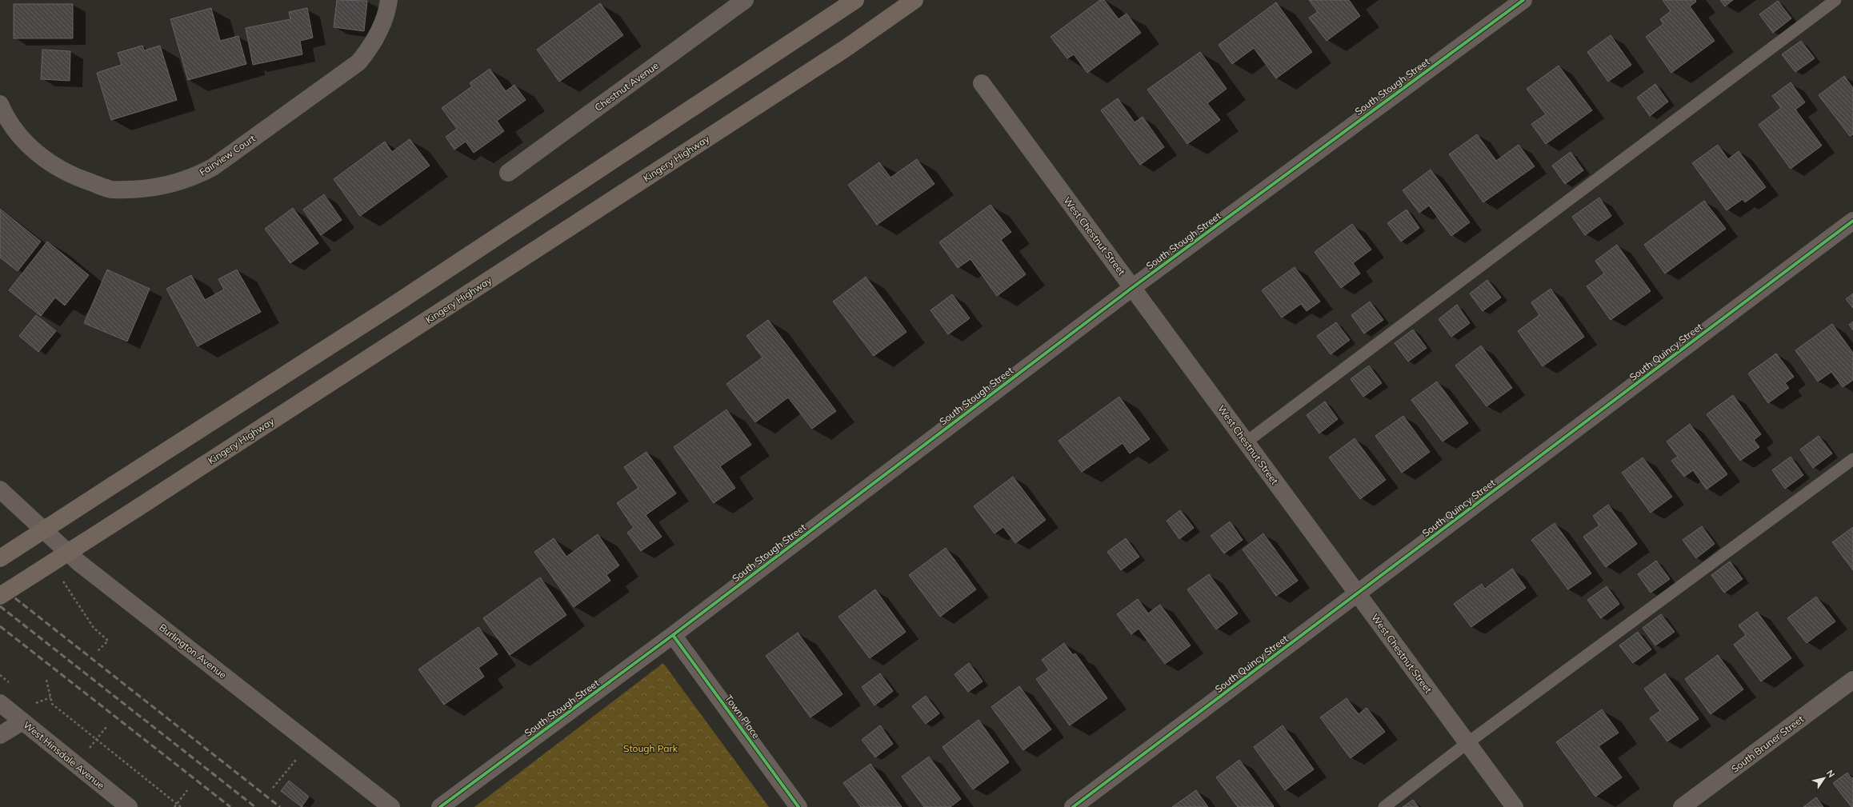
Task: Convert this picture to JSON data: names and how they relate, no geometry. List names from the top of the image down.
{
  "streets": {
    "highway": ["Kingery Highway"],
    "street": [
      "Chestnut Avenue",
      "South Stough Street",
      "Fairview Court",
      "West Chestnut Street",
      "South Quincy Street",
      "Burlington Avenue",
      "Town Place",
      "South Bruner Street",
      "West Hinsdale Avenue"
    ]
  },
  "crossings": [
    ["South Stough Street", "West Chestnut Street"],
    ["South Stough Street", "Town Place"],
    ["West Chestnut Street", "South Quincy Street"]
  ],
  "parks": ["Stough Park"],
  "north": "top right"
}
